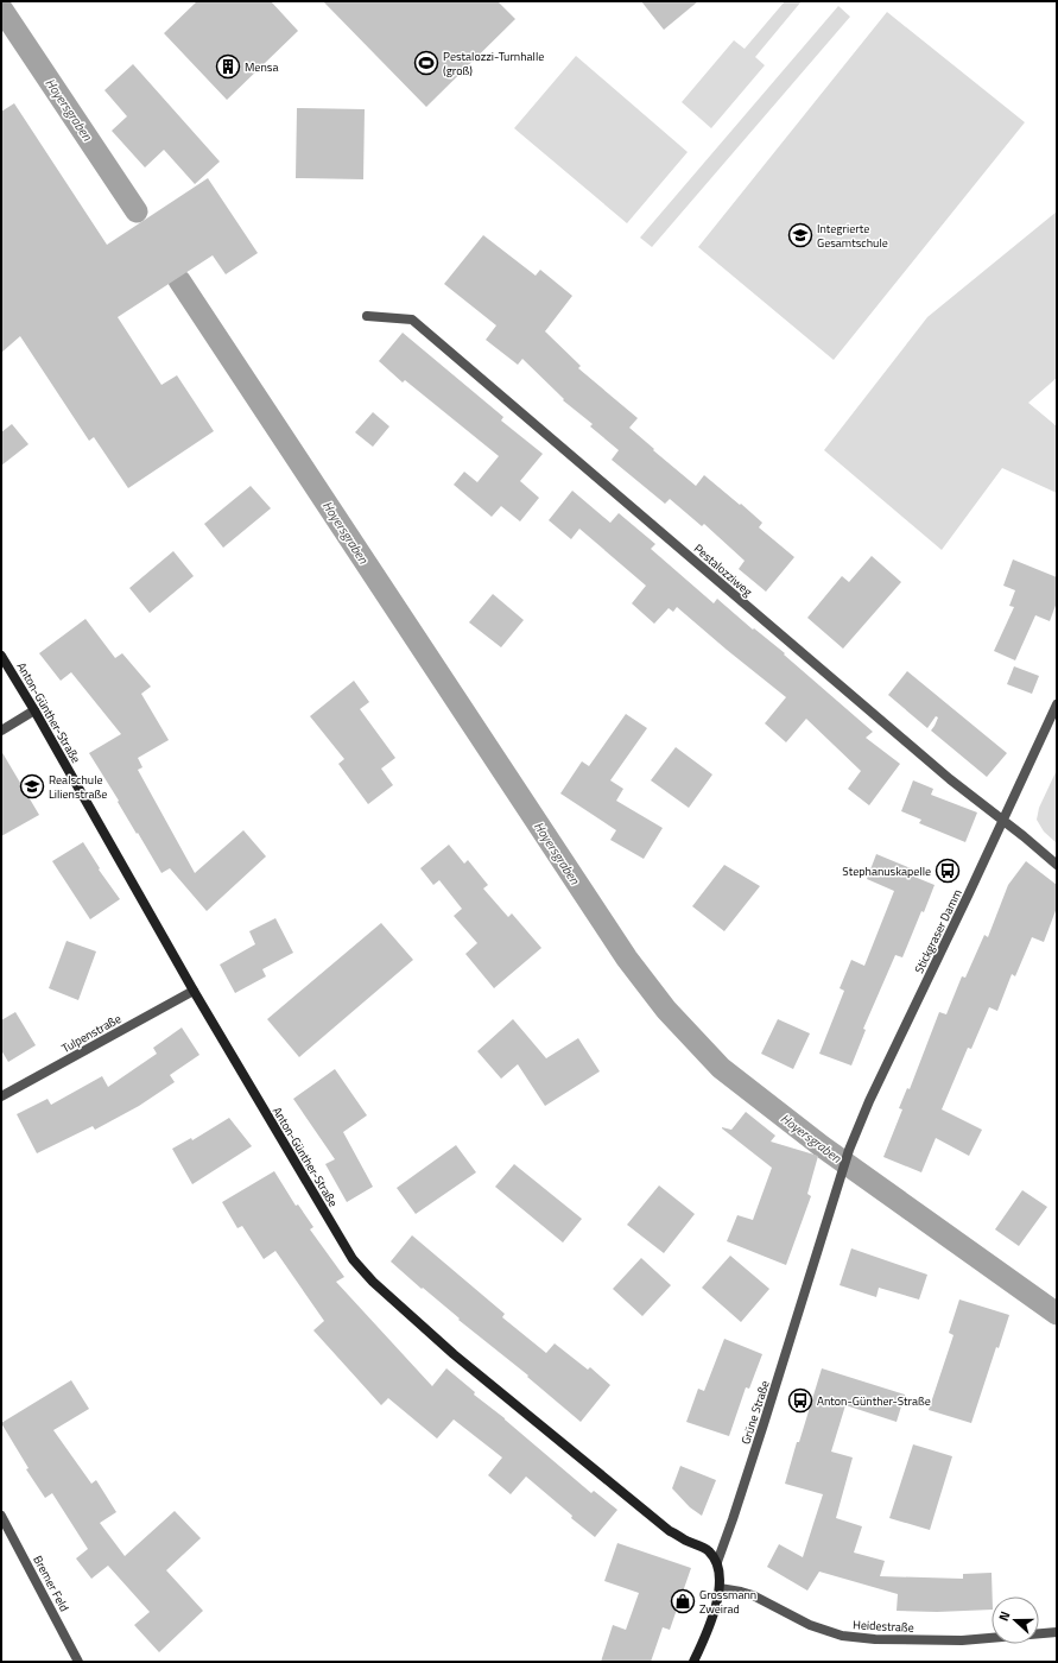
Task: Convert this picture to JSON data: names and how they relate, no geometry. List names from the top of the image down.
{
  "streets": {
    "main road": ["Anton-Günther-Straße", "Grüne Straße"],
    "street": [
      "Pestalozziweg",
      "Stickgraser Damm",
      "Tulpenstraße",
      "Bremer Feld",
      "Heidestraße"
    ]
  },
  "crossings": [
    ["Pestalozziweg", "Stickgraser Damm"],
    ["Anton-Günther-Straße", "Tulpenstraße"],
    ["Anton-Günther-Straße", "Grüne Straße"],
    ["Stickgraser Damm", "Grüne Straße"],
    ["Grüne Straße", "Heidestraße"]
  ],
  "water": ["Hoyersgraben"],
  "places": {
    "sports": ["Pestalozzi-Turnhalle (groß)"],
    "building": ["Mensa"],
    "school or university": ["Integrierte Gesamtschule", "Realschule Lilienstraße"],
    "bus stop": ["Stephanuskapelle", "Anton-Günther-Straße"],
    "shop": ["Grossmann Zweirad"]
  },
  "north": "left"
}
